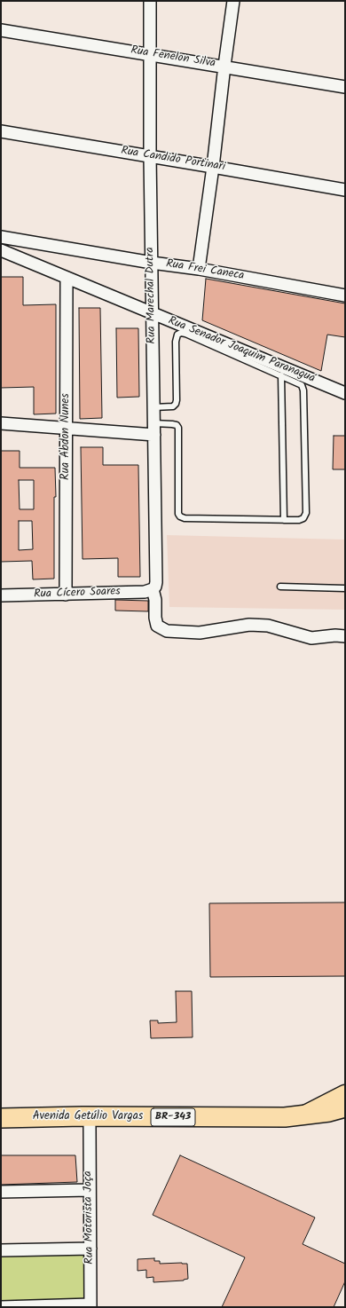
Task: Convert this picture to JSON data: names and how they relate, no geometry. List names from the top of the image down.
{
  "streets": {
    "highway": ["Avenida Getúlio Vargas", "BR-343"],
    "street": [
      "Rua Fenelon Silva",
      "Rua Candido Portinari",
      "Rua Frei Caneca",
      "Rua Marechal Dutra",
      "Rua Senador Joaquim Paranaguá",
      "Rua Abdon Nunes",
      "Rua Cícero Soares",
      "Rua Motorista Joça"
    ]
  },
  "crossings": [
    ["Rua Fenelon Silva", "Rua Marechal Dutra"],
    ["Rua Candido Portinari", "Rua Marechal Dutra"],
    ["Rua Frei Caneca", "Rua Marechal Dutra"],
    ["Rua Marechal Dutra", "Rua Senador Joaquim Paranaguá"],
    ["Rua Marechal Dutra", "Rua Cícero Soares"],
    ["Rua Senador Joaquim Paranaguá", "Rua Abdon Nunes"],
    ["Rua Abdon Nunes", "Rua Cícero Soares"],
    ["Avenida Getúlio Vargas", "Rua Motorista Joça"]
  ]
}
